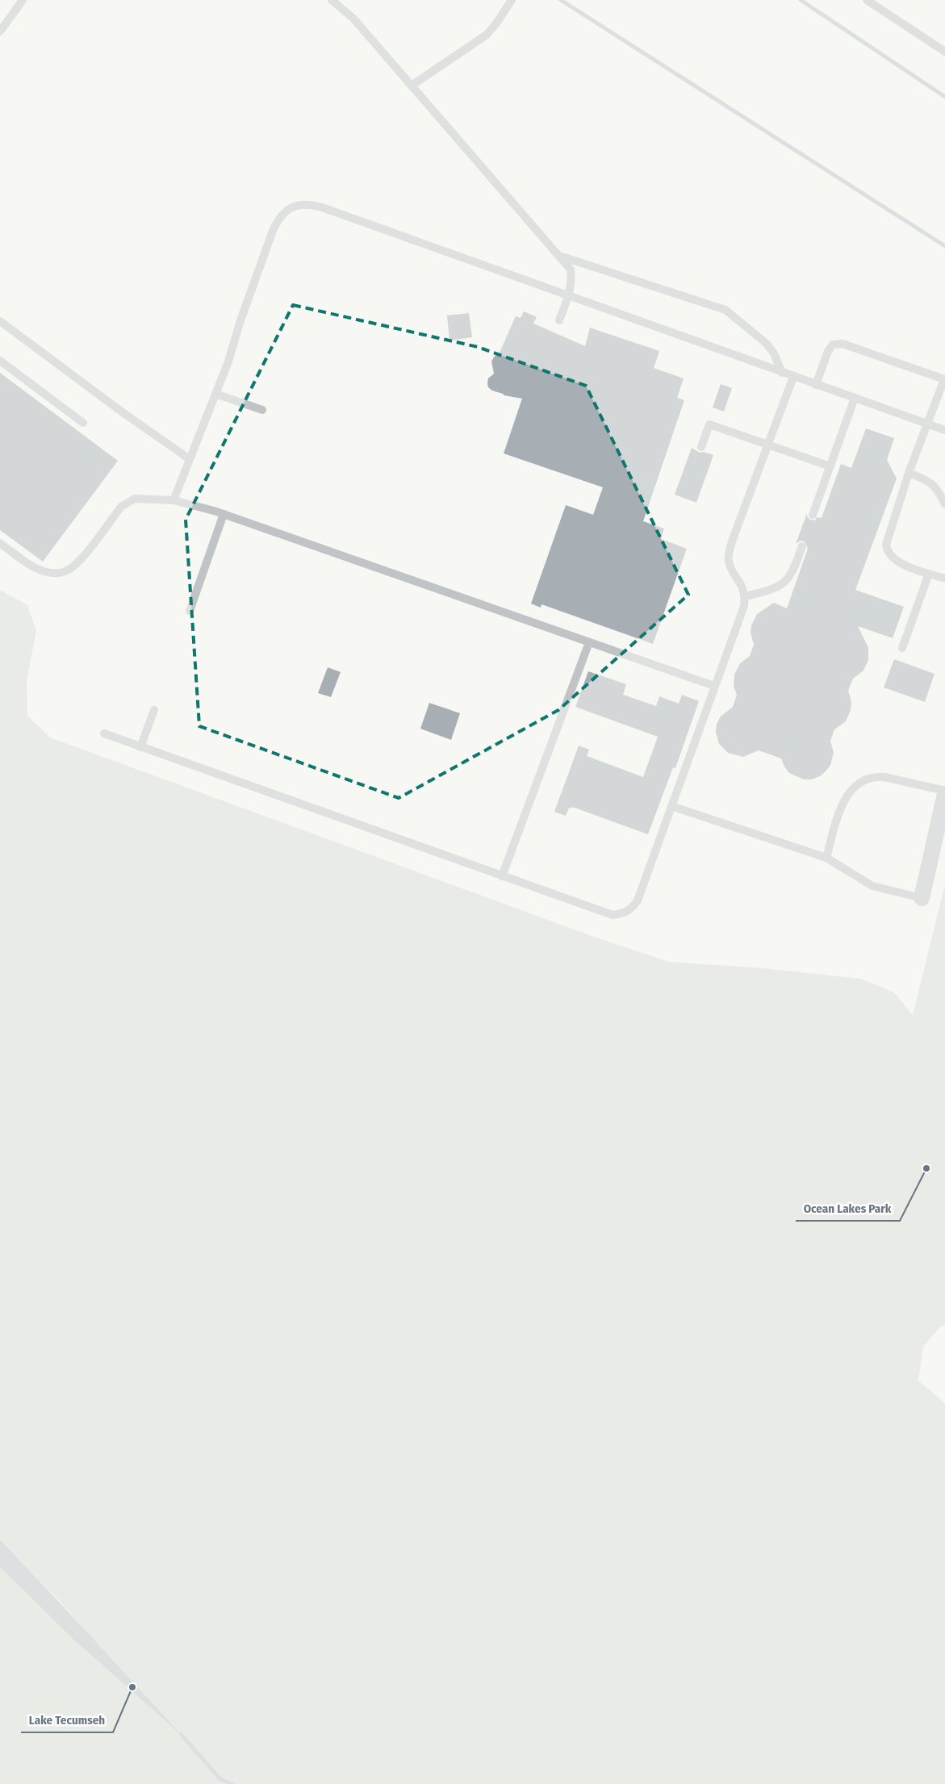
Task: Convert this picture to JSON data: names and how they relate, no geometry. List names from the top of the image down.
{
  "places": ["Ocean Lakes Park", "Lake Tecumseh"]
}
